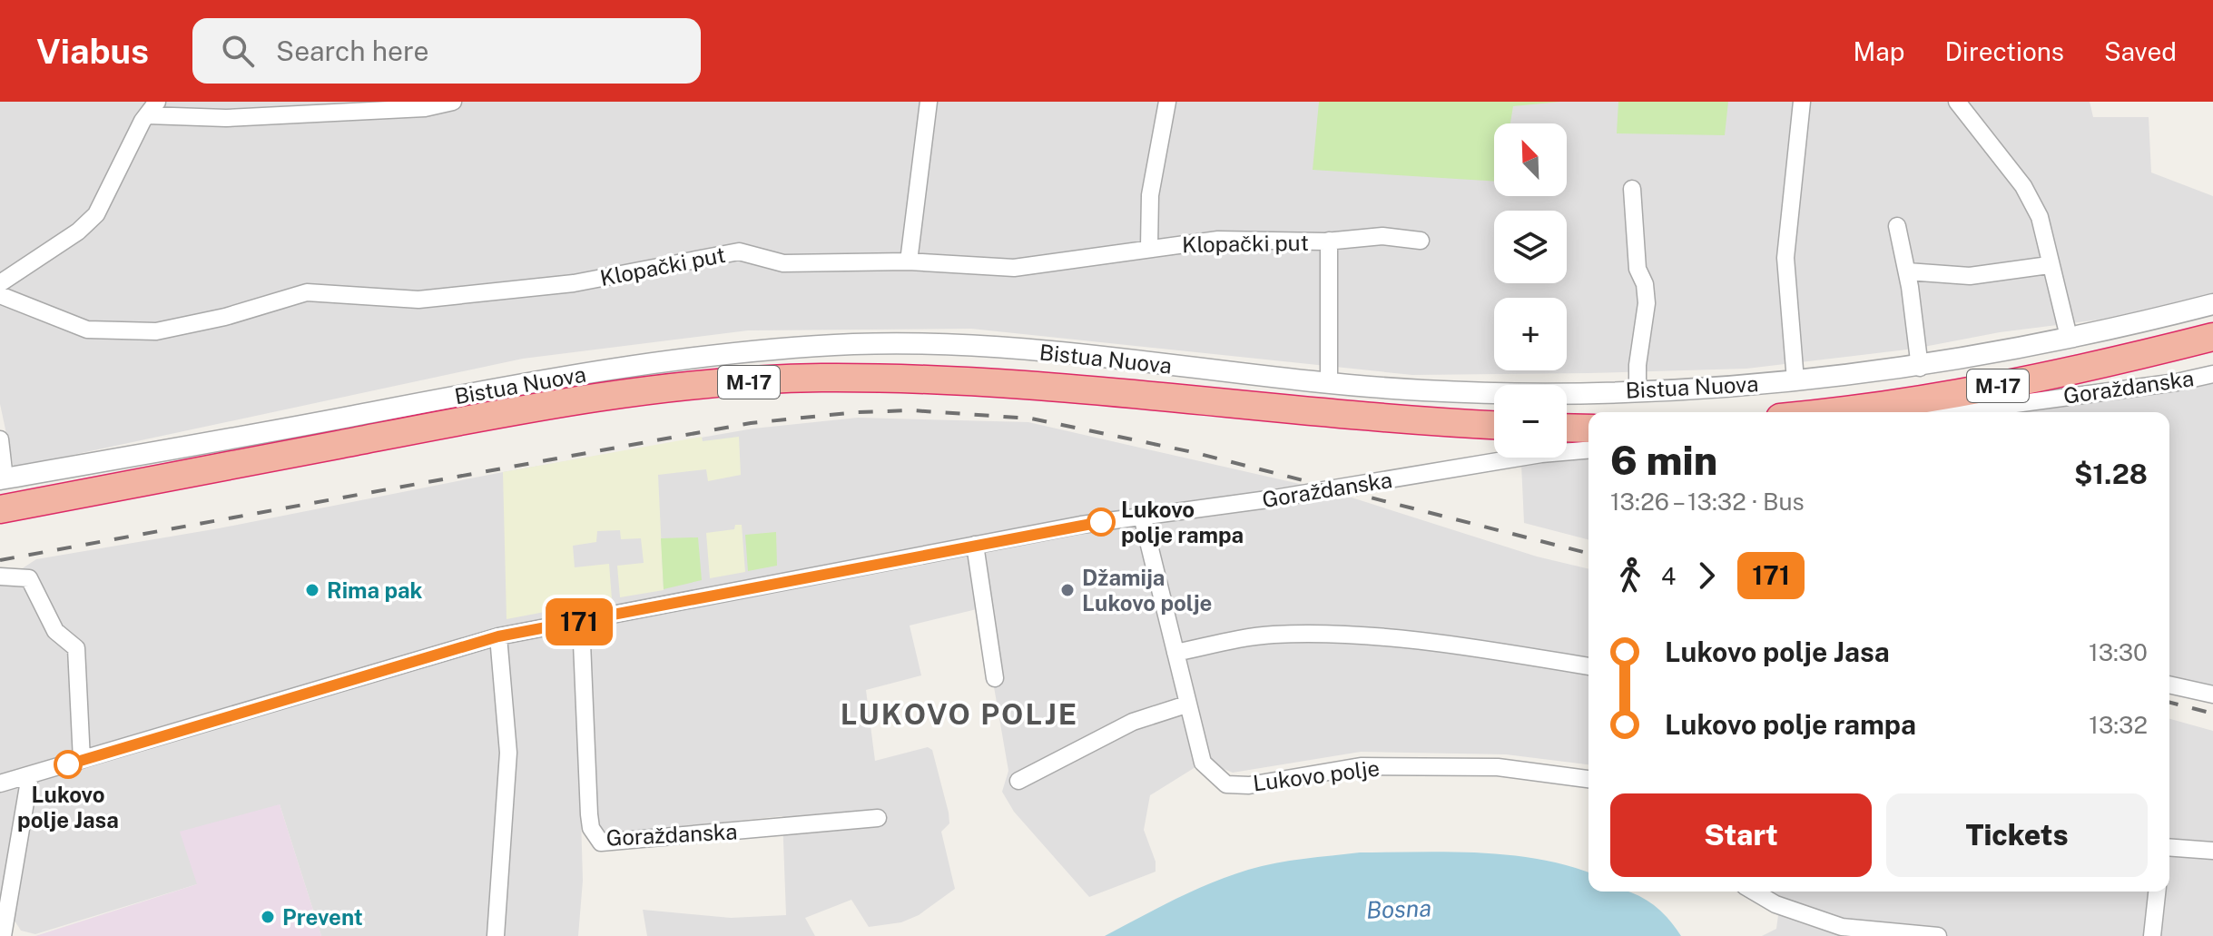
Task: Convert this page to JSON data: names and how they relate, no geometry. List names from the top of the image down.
{
  "streets": {
    "highway": ["M-17"],
    "street": [
      "Klopački put",
      "Bistua Nuova",
      "Goraždanska",
      "Lukovo polje"
    ]
  },
  "crossings": [
    ["Goraždanska", "Lukovo polje"]
  ],
  "districts": ["LUKOVO POLJE"],
  "water": ["Bosna"],
  "places": [
    "Lukovo polje rampa",
    "Rima pak",
    "Džamija Lukovo polje",
    "Lukovo polje Jasa",
    "Prevent"
  ],
  "lines": ["bus line 171"],
  "north": "top left",
  "page": {
    "header": "Viabus",
    "search": "Search here",
    "nav": ["Map", "Directions", "Saved"],
    "on_map": "171",
    "map_buttons": ["+", "−"],
    "heading": ["6 min", "13:26 – 13:32 · Bus", "$1.28"],
    "legs": ["4", "171"],
    "list": [
      {
        "name": "Lukovo polje Jasa",
        "value": "13:30"
      },
      {
        "name": "Lukovo polje rampa",
        "value": "13:32"
      }
    ],
    "buttons": ["Start", "Tickets"]
  }
}
